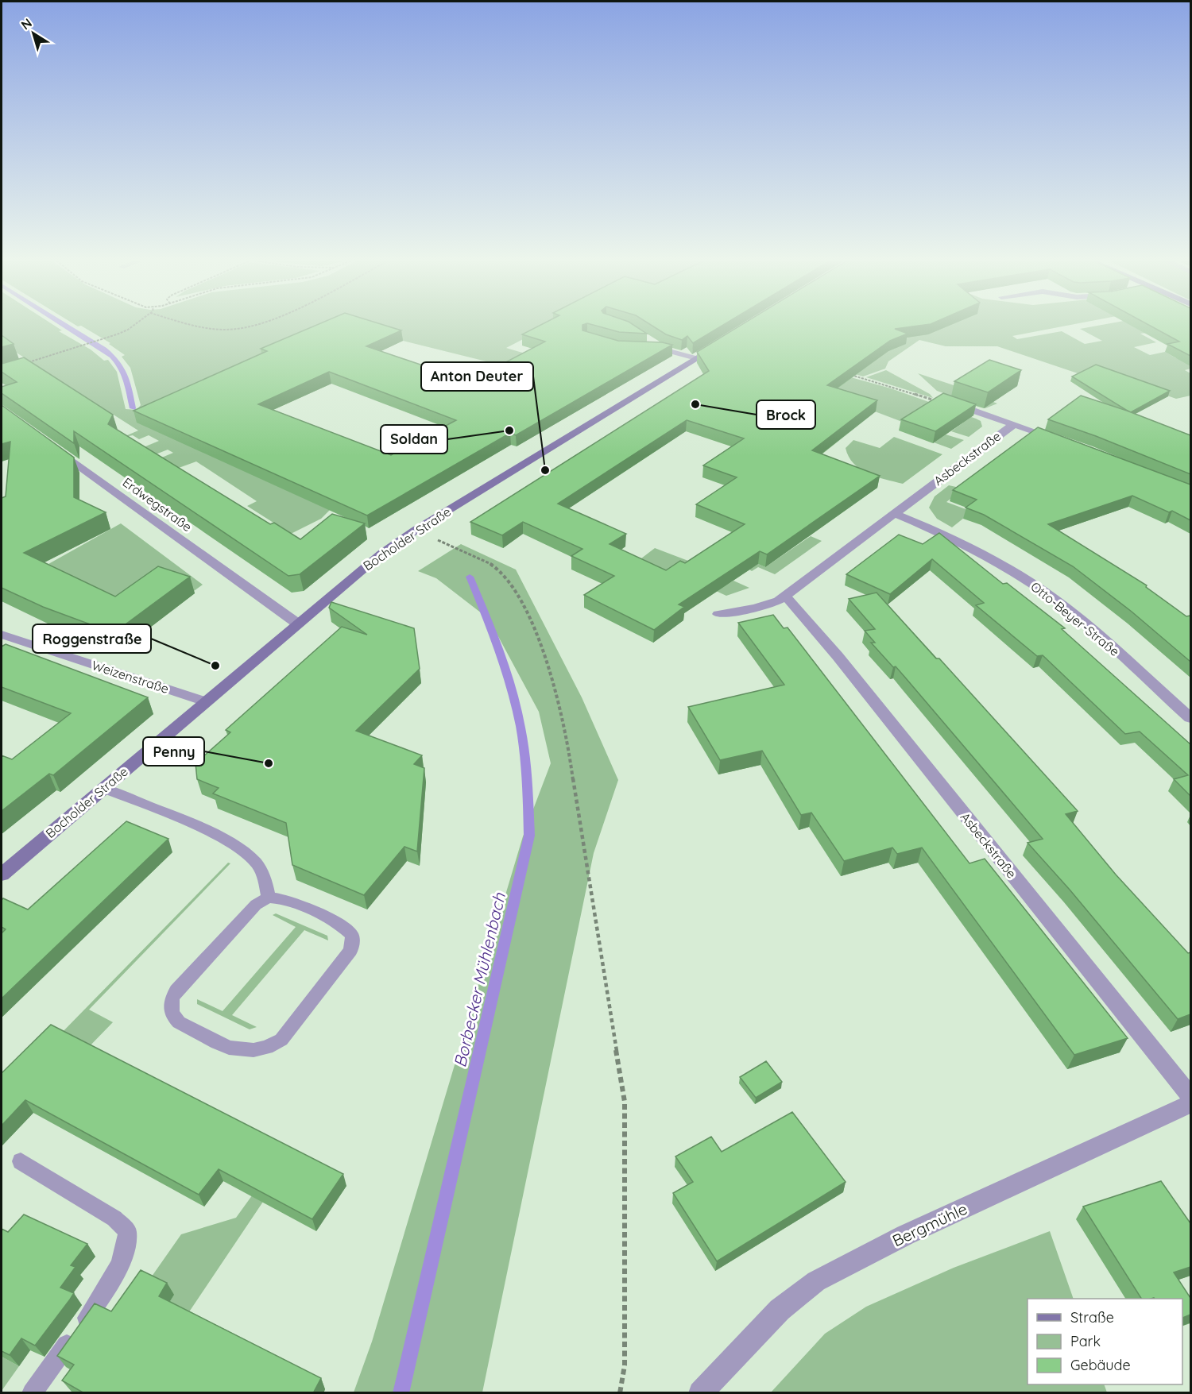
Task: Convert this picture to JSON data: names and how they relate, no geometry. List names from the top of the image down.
{
  "streets": {
    "main road": ["Bocholder Straße"],
    "street": [
      "Asbeckstraße",
      "Erdwegstraße",
      "Otto-Beyer-Straße",
      "Weizenstraße",
      "Bergmühle"
    ]
  },
  "crossings": [
    ["Asbeckstraße", "Otto-Beyer-Straße"],
    ["Asbeckstraße", "Bergmühle"],
    ["Erdwegstraße", "Bocholder Straße"],
    ["Bocholder Straße", "Weizenstraße"]
  ],
  "water": ["Borbecker Mühlenbach"],
  "places": [
    "Brock",
    "Soldan",
    "Anton Deuter",
    "Roggenstraße",
    "Penny"
  ],
  "legend": ["Straße", "Park", "Gebäude"],
  "north": "top left"
}
